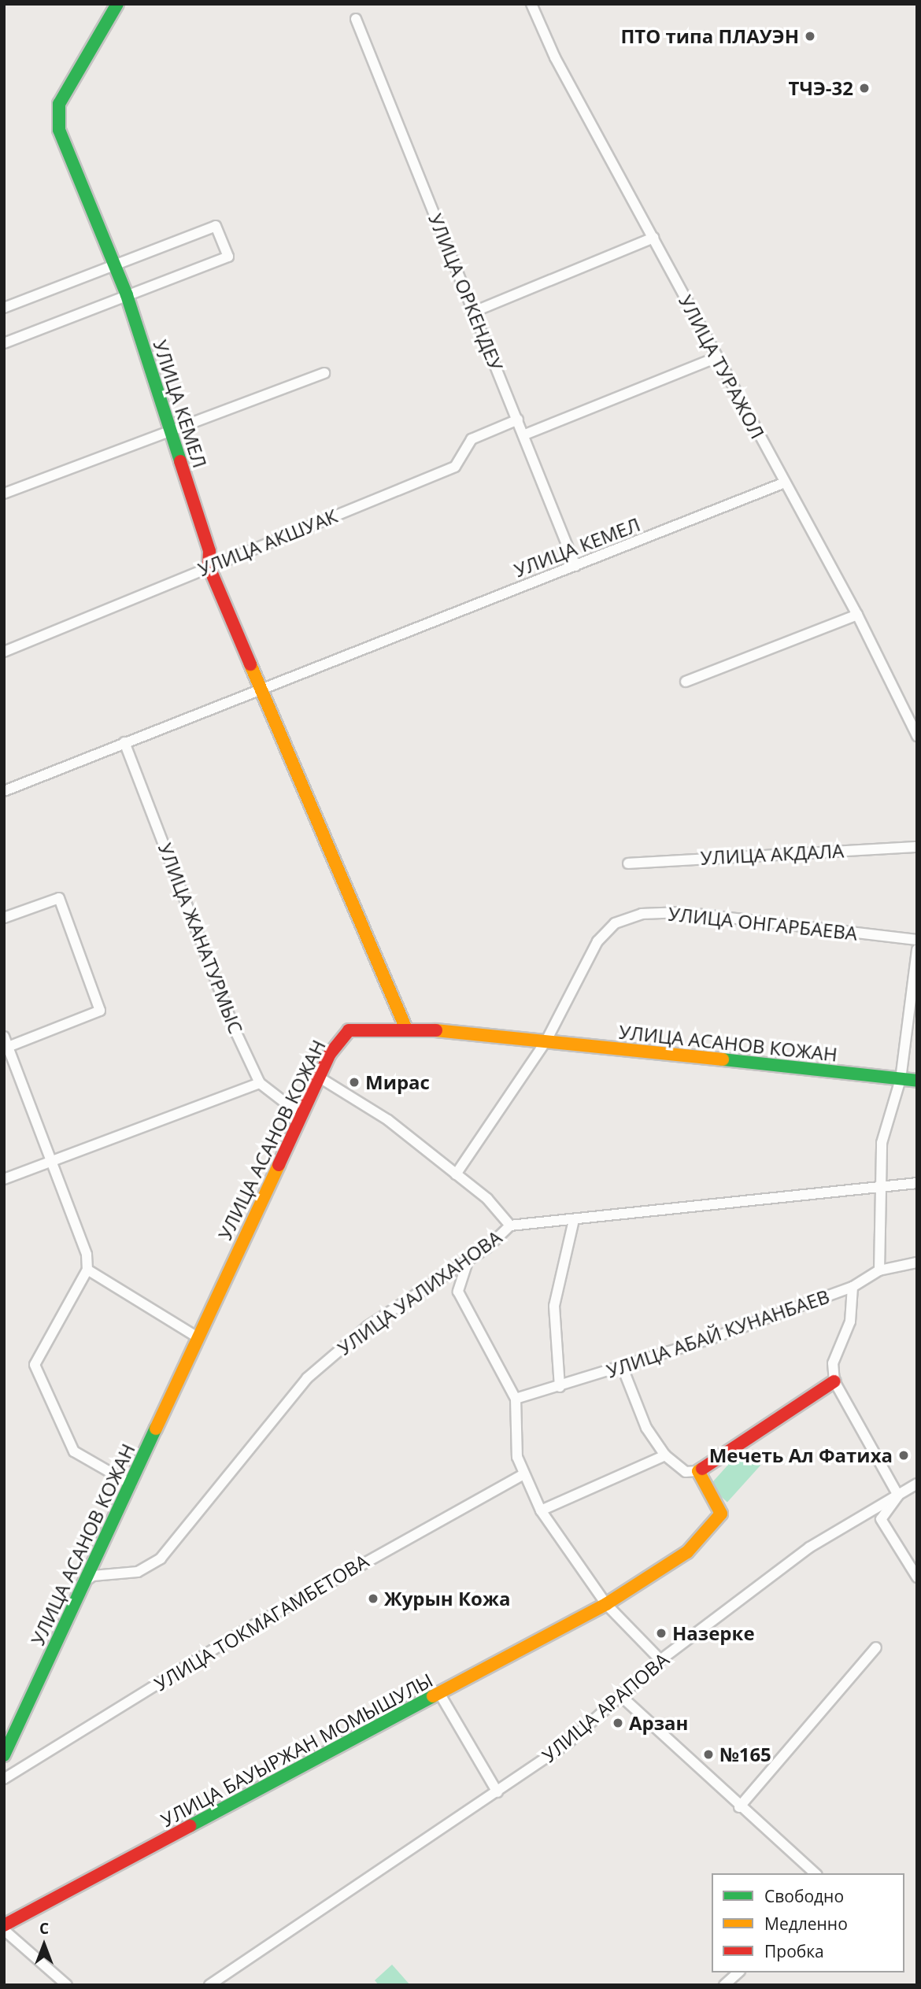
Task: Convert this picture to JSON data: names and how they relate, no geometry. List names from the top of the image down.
{
  "streets": {
    "street": [
      "УЛИЦА ОРКЕНДЕУ",
      "УЛИЦА ТУРАЖОЛ",
      "УЛИЦА КЕМЕЛ",
      "УЛИЦА АКШУАК",
      "УЛИЦА АКДАЛА",
      "УЛИЦА ОНГАРБАЕВА",
      "УЛИЦА ЖАНАТУРМЫС",
      "УЛИЦА АСАНОВ КОЖАН",
      "УЛИЦА УАЛИХАНОВА",
      "УЛИЦА АБАЙ КУНАНБАЕВ",
      "УЛИЦА ТОКМАГАМБЕТОВА",
      "УЛИЦА АРАПОВА",
      "УЛИЦА БАУЫРЖАН МОМЫШУЛЫ"
    ]
  },
  "crossings": [
    ["УЛИЦА ОРКЕНДЕУ", "УЛИЦА КЕМЕЛ"],
    ["УЛИЦА ОРКЕНДЕУ", "УЛИЦА АКШУАК"],
    ["УЛИЦА ТУРАЖОЛ", "УЛИЦА КЕМЕЛ"],
    ["УЛИЦА КЕМЕЛ", "УЛИЦА АКШУАК"],
    ["УЛИЦА КЕМЕЛ", "УЛИЦА ЖАНАТУРМЫС"],
    ["УЛИЦА КЕМЕЛ", "УЛИЦА АСАНОВ КОЖАН"],
    ["УЛИЦА ОНГАРБАЕВА", "УЛИЦА АСАНОВ КОЖАН"],
    ["УЛИЦА АСАНОВ КОЖАН", "УЛИЦА УАЛИХАНОВА"]
  ],
  "places": [
    "ПТО типа ПЛАУЭН",
    "ТЧЭ-32",
    "Мирас",
    "Мечеть Ал Фатиха",
    "Журын Кожа",
    "Назерке",
    "Арзан",
    "№165"
  ],
  "legend": ["Свободно", "Медленно", "Пробка"],
  "north": "top"
}
